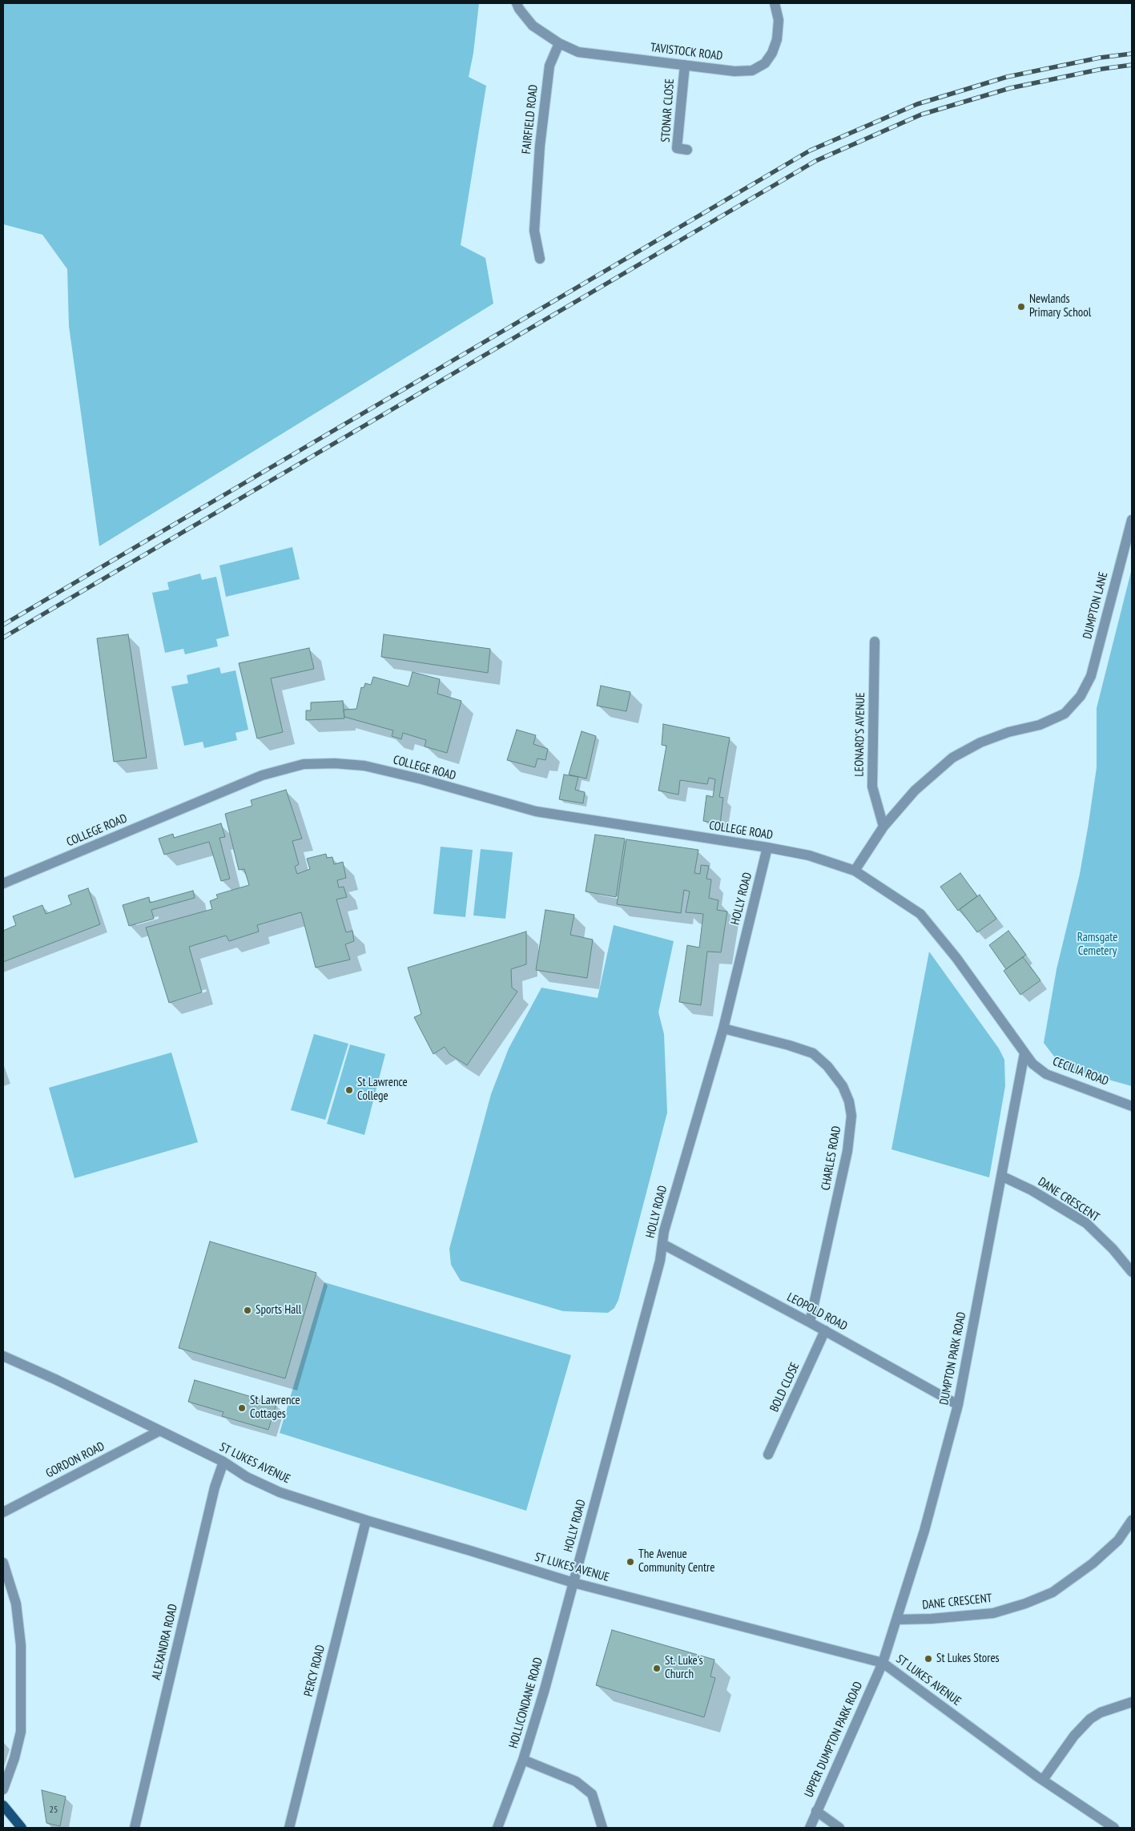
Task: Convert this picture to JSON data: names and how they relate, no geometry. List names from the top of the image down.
{
  "streets": {
    "street": [
      "TAVISTOCK ROAD",
      "STONAR CLOSE",
      "FAIRFIELD ROAD",
      "DUMPTON LANE",
      "LEONARD'S AVENUE",
      "COLLEGE ROAD",
      "HOLLY ROAD",
      "CECILIA ROAD",
      "CHARLES ROAD",
      "DANE CRESCENT",
      "LEOPOLD ROAD",
      "DUMPTON PARK ROAD",
      "BOLD CLOSE",
      "GORDON ROAD",
      "ST LUKES AVENUE",
      "ALEXANDRA ROAD",
      "PERCY ROAD",
      "HOLLICONDANE ROAD",
      "UPPER DUMPTON PARK ROAD"
    ]
  },
  "crossings": [
    ["TAVISTOCK ROAD", "STONAR CLOSE"],
    ["TAVISTOCK ROAD", "FAIRFIELD ROAD"],
    ["DUMPTON LANE", "LEONARD'S AVENUE"],
    ["COLLEGE ROAD", "HOLLY ROAD"],
    ["COLLEGE ROAD", "CECILIA ROAD"],
    ["COLLEGE ROAD", "DUMPTON PARK ROAD"],
    ["HOLLY ROAD", "CHARLES ROAD"],
    ["HOLLY ROAD", "LEOPOLD ROAD"],
    ["HOLLY ROAD", "ST LUKES AVENUE"],
    ["HOLLY ROAD", "HOLLICONDANE ROAD"],
    ["CECILIA ROAD", "DUMPTON PARK ROAD"],
    ["CHARLES ROAD", "LEOPOLD ROAD"],
    ["DANE CRESCENT", "DUMPTON PARK ROAD"],
    ["LEOPOLD ROAD", "DUMPTON PARK ROAD"],
    ["LEOPOLD ROAD", "BOLD CLOSE"],
    ["DUMPTON PARK ROAD", "ST LUKES AVENUE"],
    ["DUMPTON PARK ROAD", "UPPER DUMPTON PARK ROAD"],
    ["GORDON ROAD", "ST LUKES AVENUE"],
    ["ST LUKES AVENUE", "ALEXANDRA ROAD"],
    ["ST LUKES AVENUE", "PERCY ROAD"],
    ["ST LUKES AVENUE", "HOLLICONDANE ROAD"],
    ["ST LUKES AVENUE", "UPPER DUMPTON PARK ROAD"]
  ],
  "parks": ["Ramsgate Cemetery"],
  "places": [
    "Newlands Primary School",
    "St Lawrence College",
    "Sports Hall",
    "St Lawrence Cottages",
    "The Avenue Community Centre",
    "St Lukes Stores",
    "St. Luke's Church"
  ],
  "house_numbers": ["25"]
}
